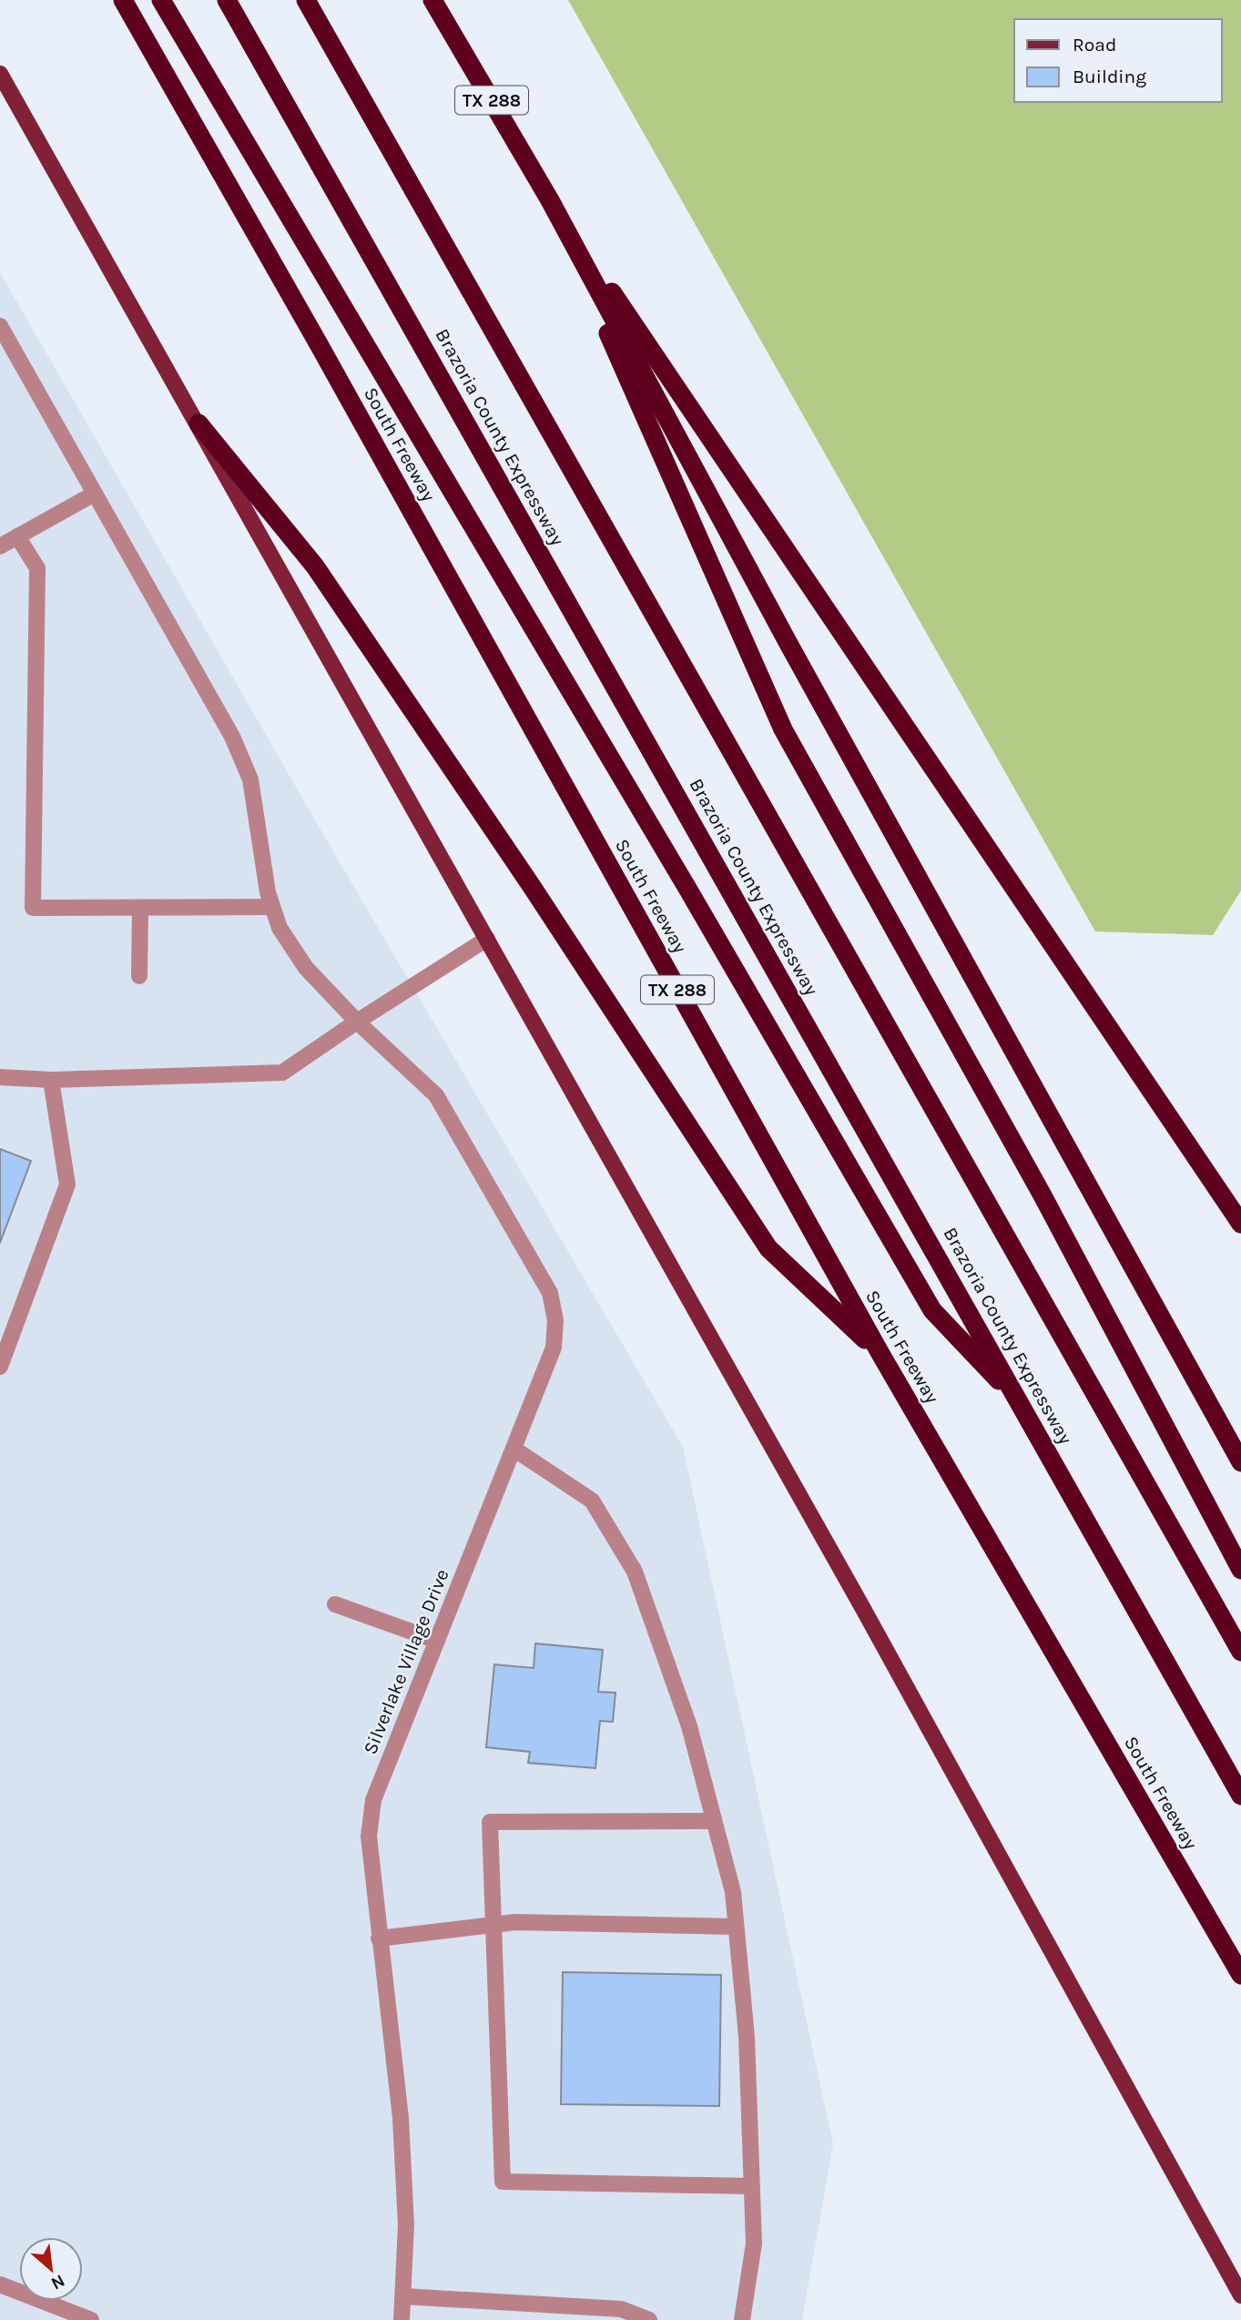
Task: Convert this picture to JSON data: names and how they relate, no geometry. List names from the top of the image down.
{
  "streets": {
    "highway": ["TX 288", "Brazoria County Expressway", "South Freeway"],
    "street": ["Silverlake Village Drive"]
  },
  "legend": ["Road", "Building"],
  "north": "bottom right"
}
